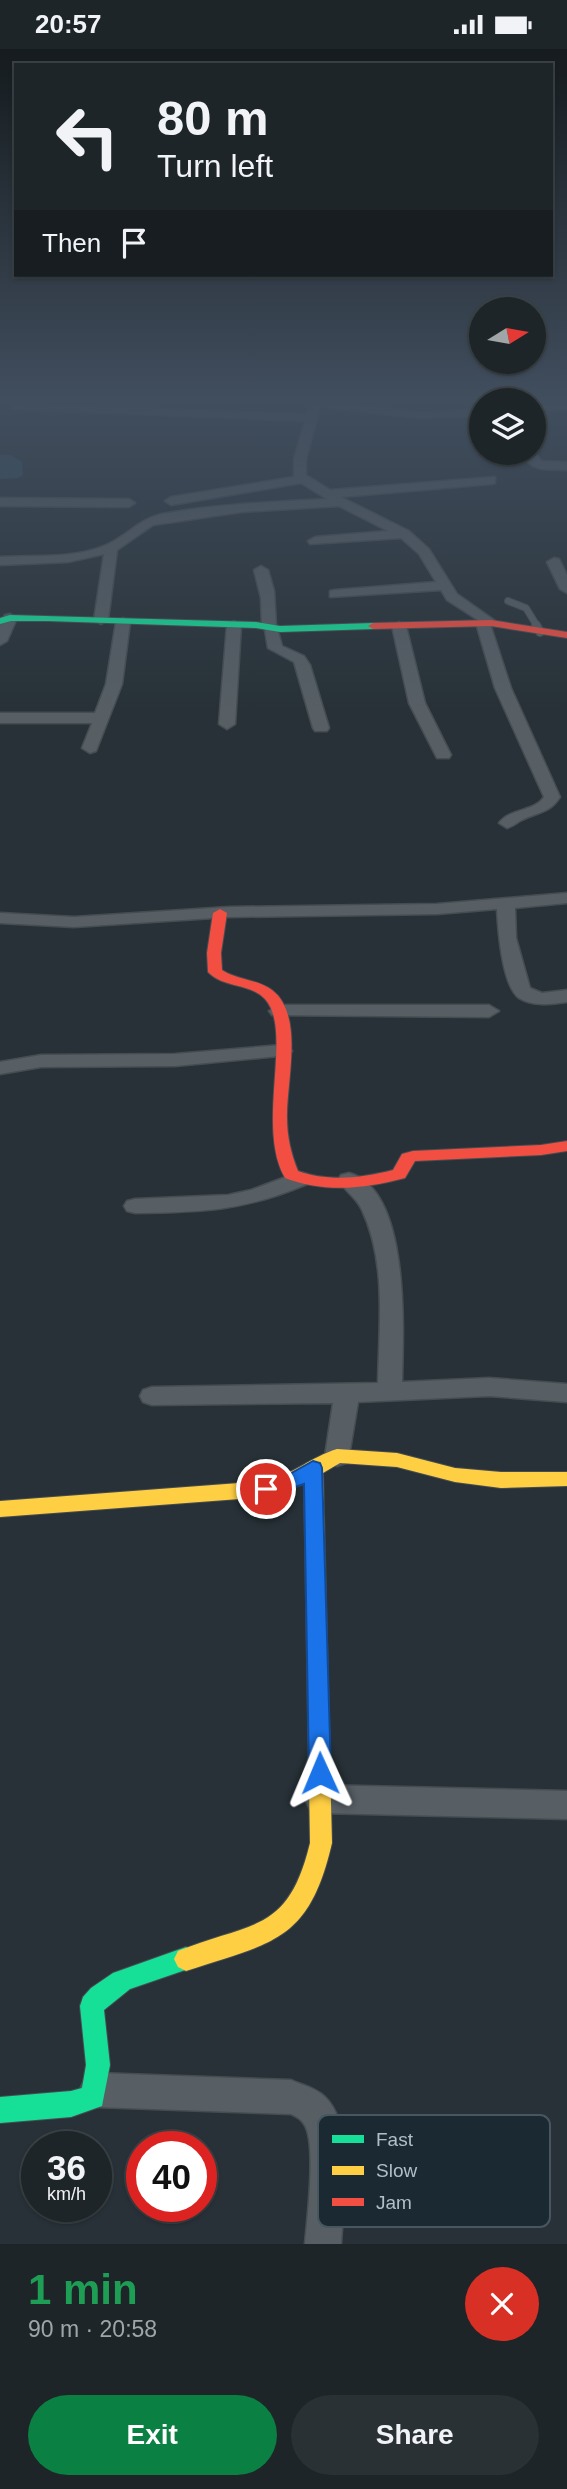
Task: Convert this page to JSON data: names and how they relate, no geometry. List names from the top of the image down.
{
  "legend": ["Fast", "Slow", "Jam"],
  "north": "right",
  "page": {
    "status": "20:57",
    "turn": ["80 m", "Turn left"],
    "then": "Then",
    "speed": "36 km/h",
    "limit": "40",
    "heading": ["1 min", "90 m · 20:58"],
    "buttons": ["Exit", "Share"]
  }
}
